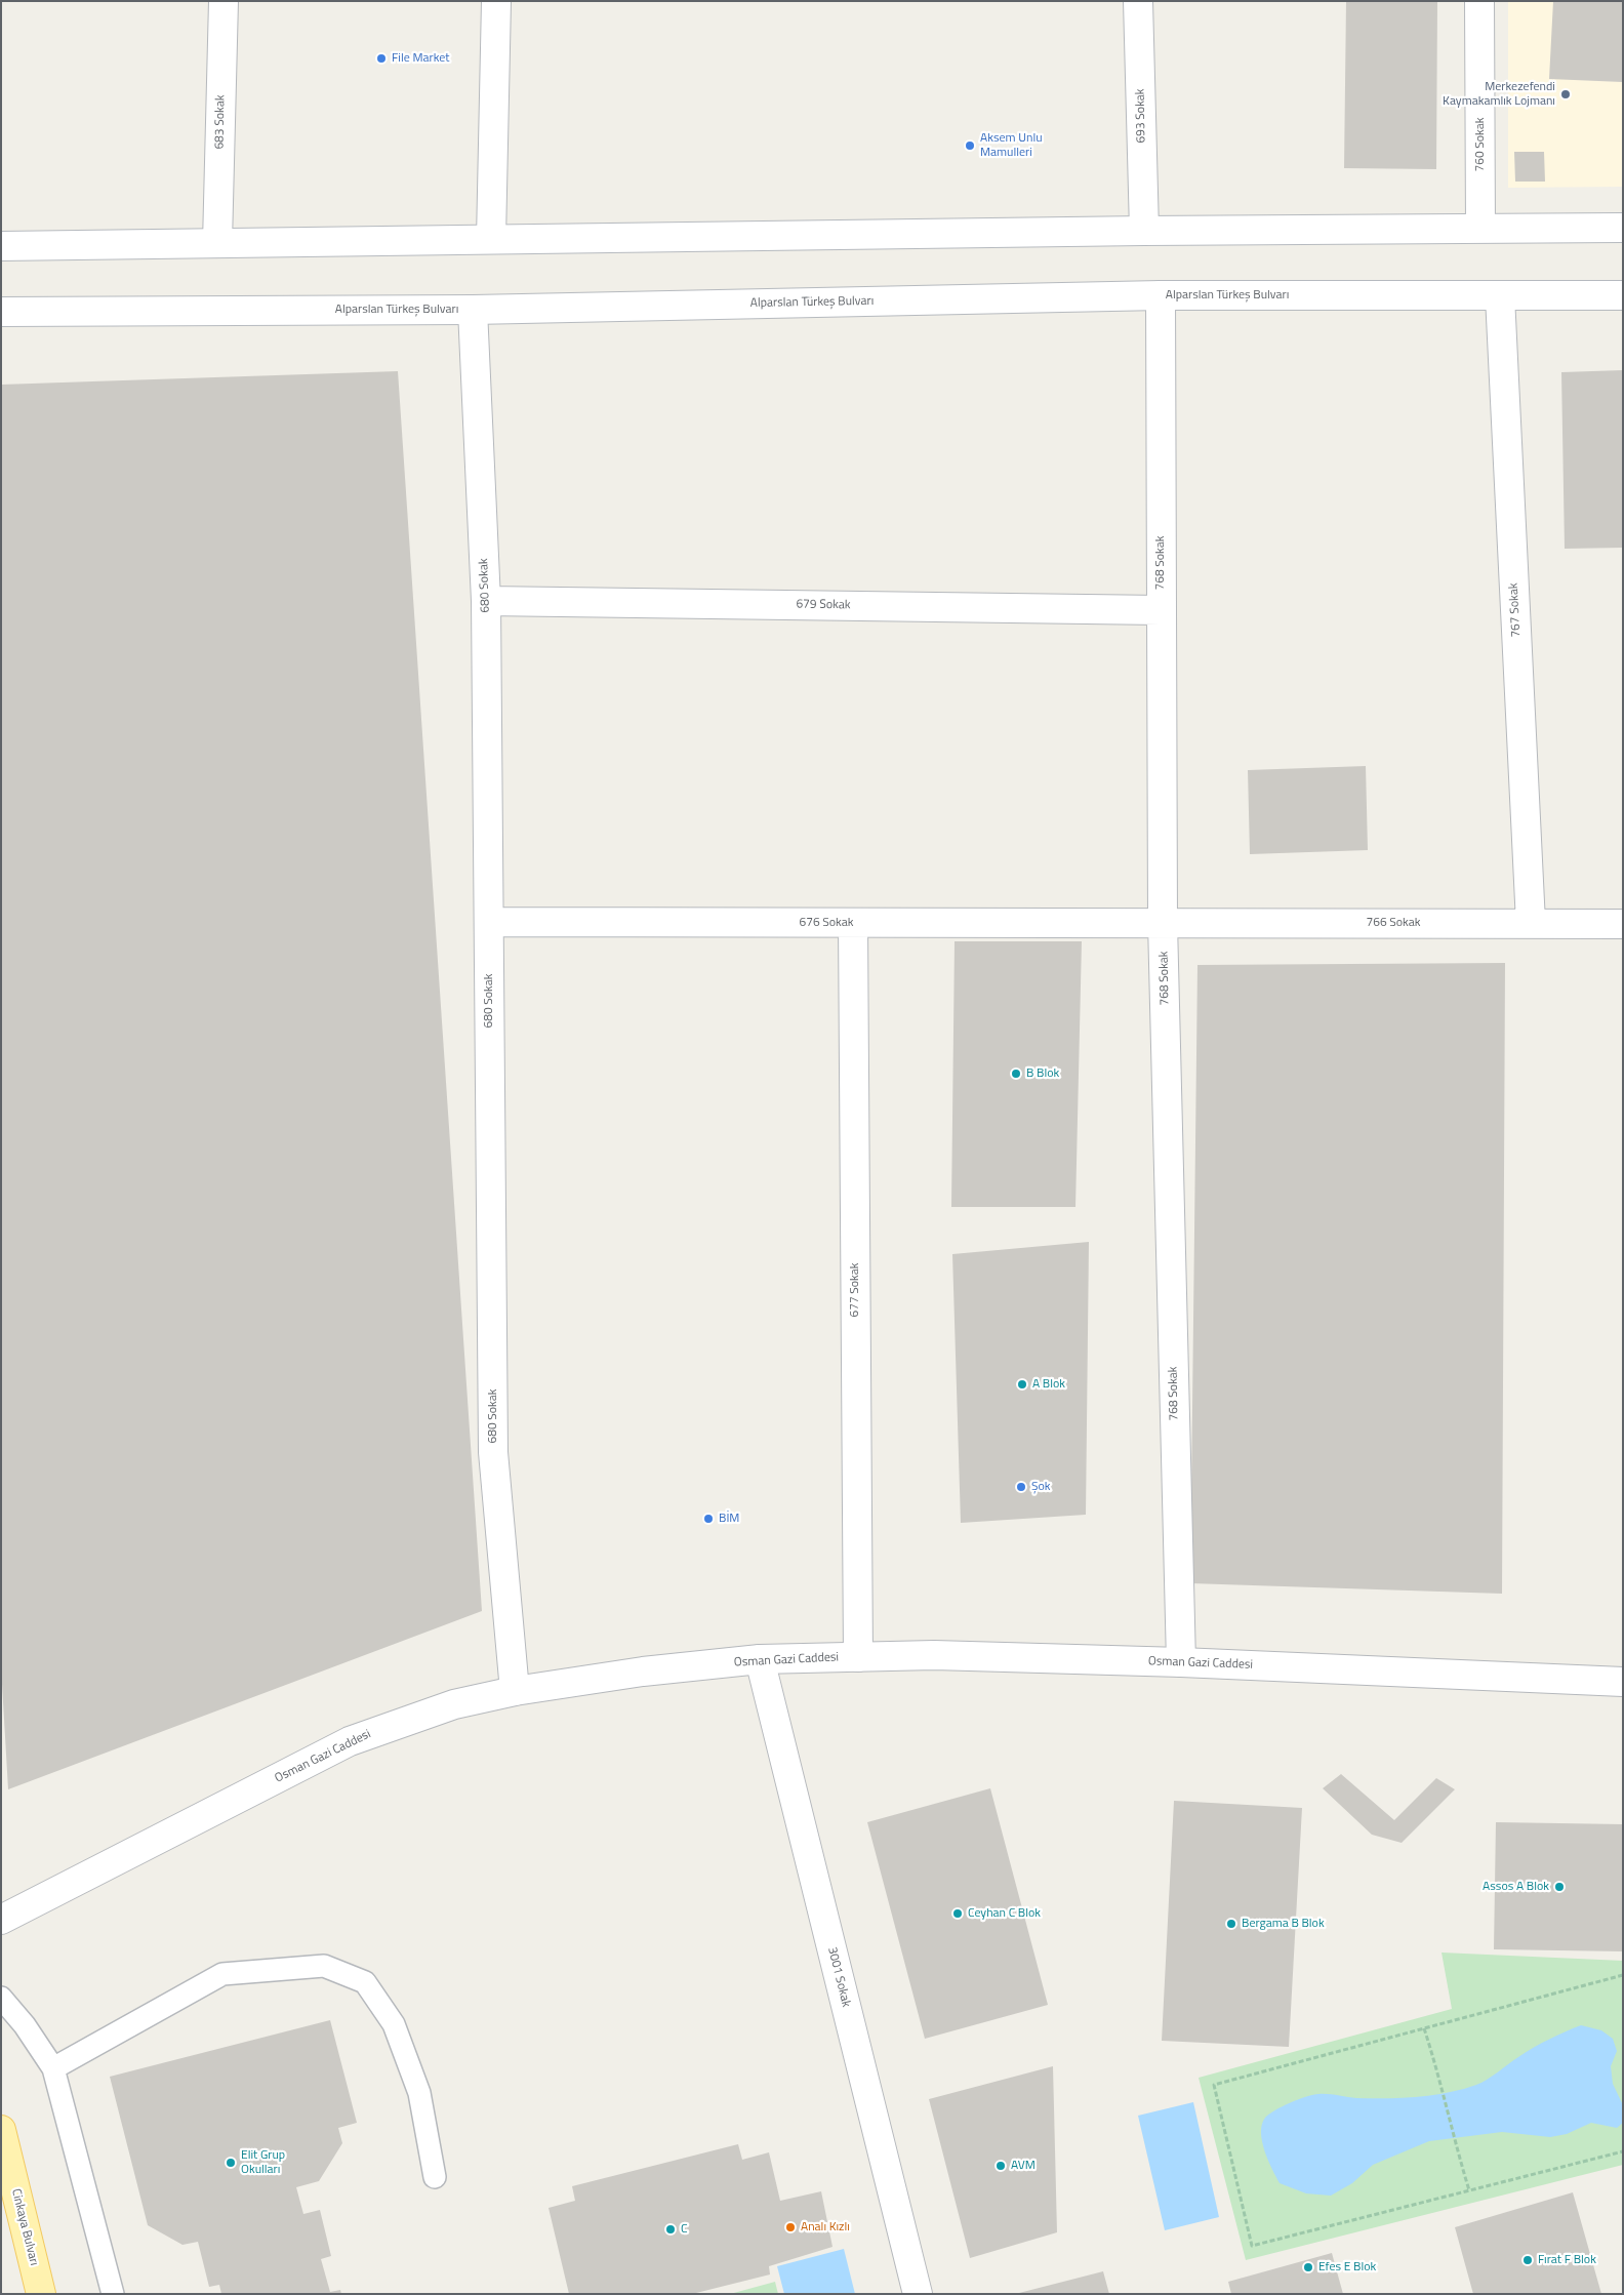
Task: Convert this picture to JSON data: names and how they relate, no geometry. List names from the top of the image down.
{
  "streets": {
    "main road": ["Cinkaya Bulvarı"],
    "street": [
      "693 Sokak",
      "683 Sokak",
      "760 Sokak",
      "Alparslan Türkeş Bulvarı",
      "768 Sokak",
      "680 Sokak",
      "679 Sokak",
      "767 Sokak",
      "676 Sokak",
      "766 Sokak",
      "677 Sokak",
      "Osman Gazi Caddesi",
      "3001 Sokak"
    ]
  },
  "crossings": [
    ["Alparslan Türkeş Bulvarı", "768 Sokak"],
    ["Alparslan Türkeş Bulvarı", "680 Sokak"],
    ["Alparslan Türkeş Bulvarı", "767 Sokak"],
    ["768 Sokak", "679 Sokak"],
    ["768 Sokak", "676 Sokak"],
    ["768 Sokak", "766 Sokak"],
    ["768 Sokak", "Osman Gazi Caddesi"],
    ["680 Sokak", "679 Sokak"],
    ["680 Sokak", "676 Sokak"],
    ["680 Sokak", "Osman Gazi Caddesi"],
    ["767 Sokak", "766 Sokak"],
    ["676 Sokak", "766 Sokak"],
    ["676 Sokak", "677 Sokak"],
    ["677 Sokak", "Osman Gazi Caddesi"],
    ["Osman Gazi Caddesi", "3001 Sokak"]
  ],
  "places": [
    "File Market",
    "Merkezefendi Kaymakamlık Lojmanı",
    "Aksem Unlu Mamulleri",
    "B Blok",
    "A Blok",
    "Şok",
    "BİM",
    "Assos A Blok",
    "Ceyhan C Blok",
    "Bergama B Blok",
    "Elit Grup Okulları",
    "AVM",
    "Analı Kızlı",
    "C",
    "Fırat F Blok",
    "Efes E Blok"
  ]
}
